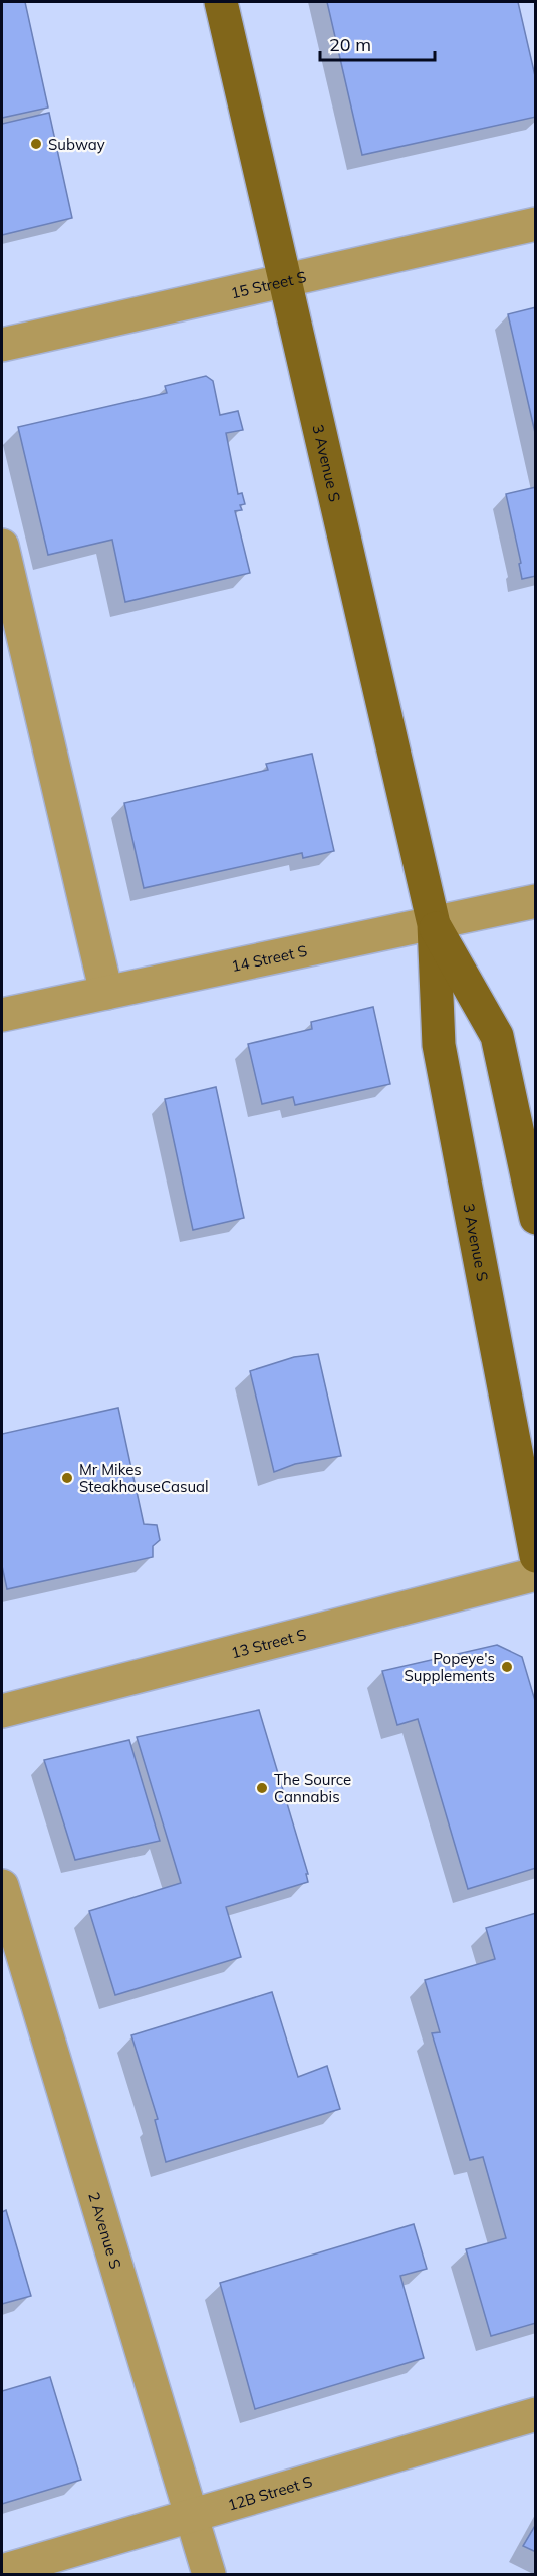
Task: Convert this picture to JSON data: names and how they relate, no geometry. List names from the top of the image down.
{
  "streets": {
    "main road": ["3 Avenue S"],
    "street": [
      "15 Street S",
      "14 Street S",
      "13 Street S",
      "2 Avenue S",
      "12B Street S"
    ]
  },
  "crossings": [
    ["15 Street S", "3 Avenue S"],
    ["3 Avenue S", "14 Street S"],
    ["2 Avenue S", "12B Street S"]
  ],
  "places": [
    "Subway",
    "Mr Mikes SteakhouseCasual",
    "Popeye's Supplements",
    "The Source Cannabis"
  ],
  "scale_bar": "20 m"
}
